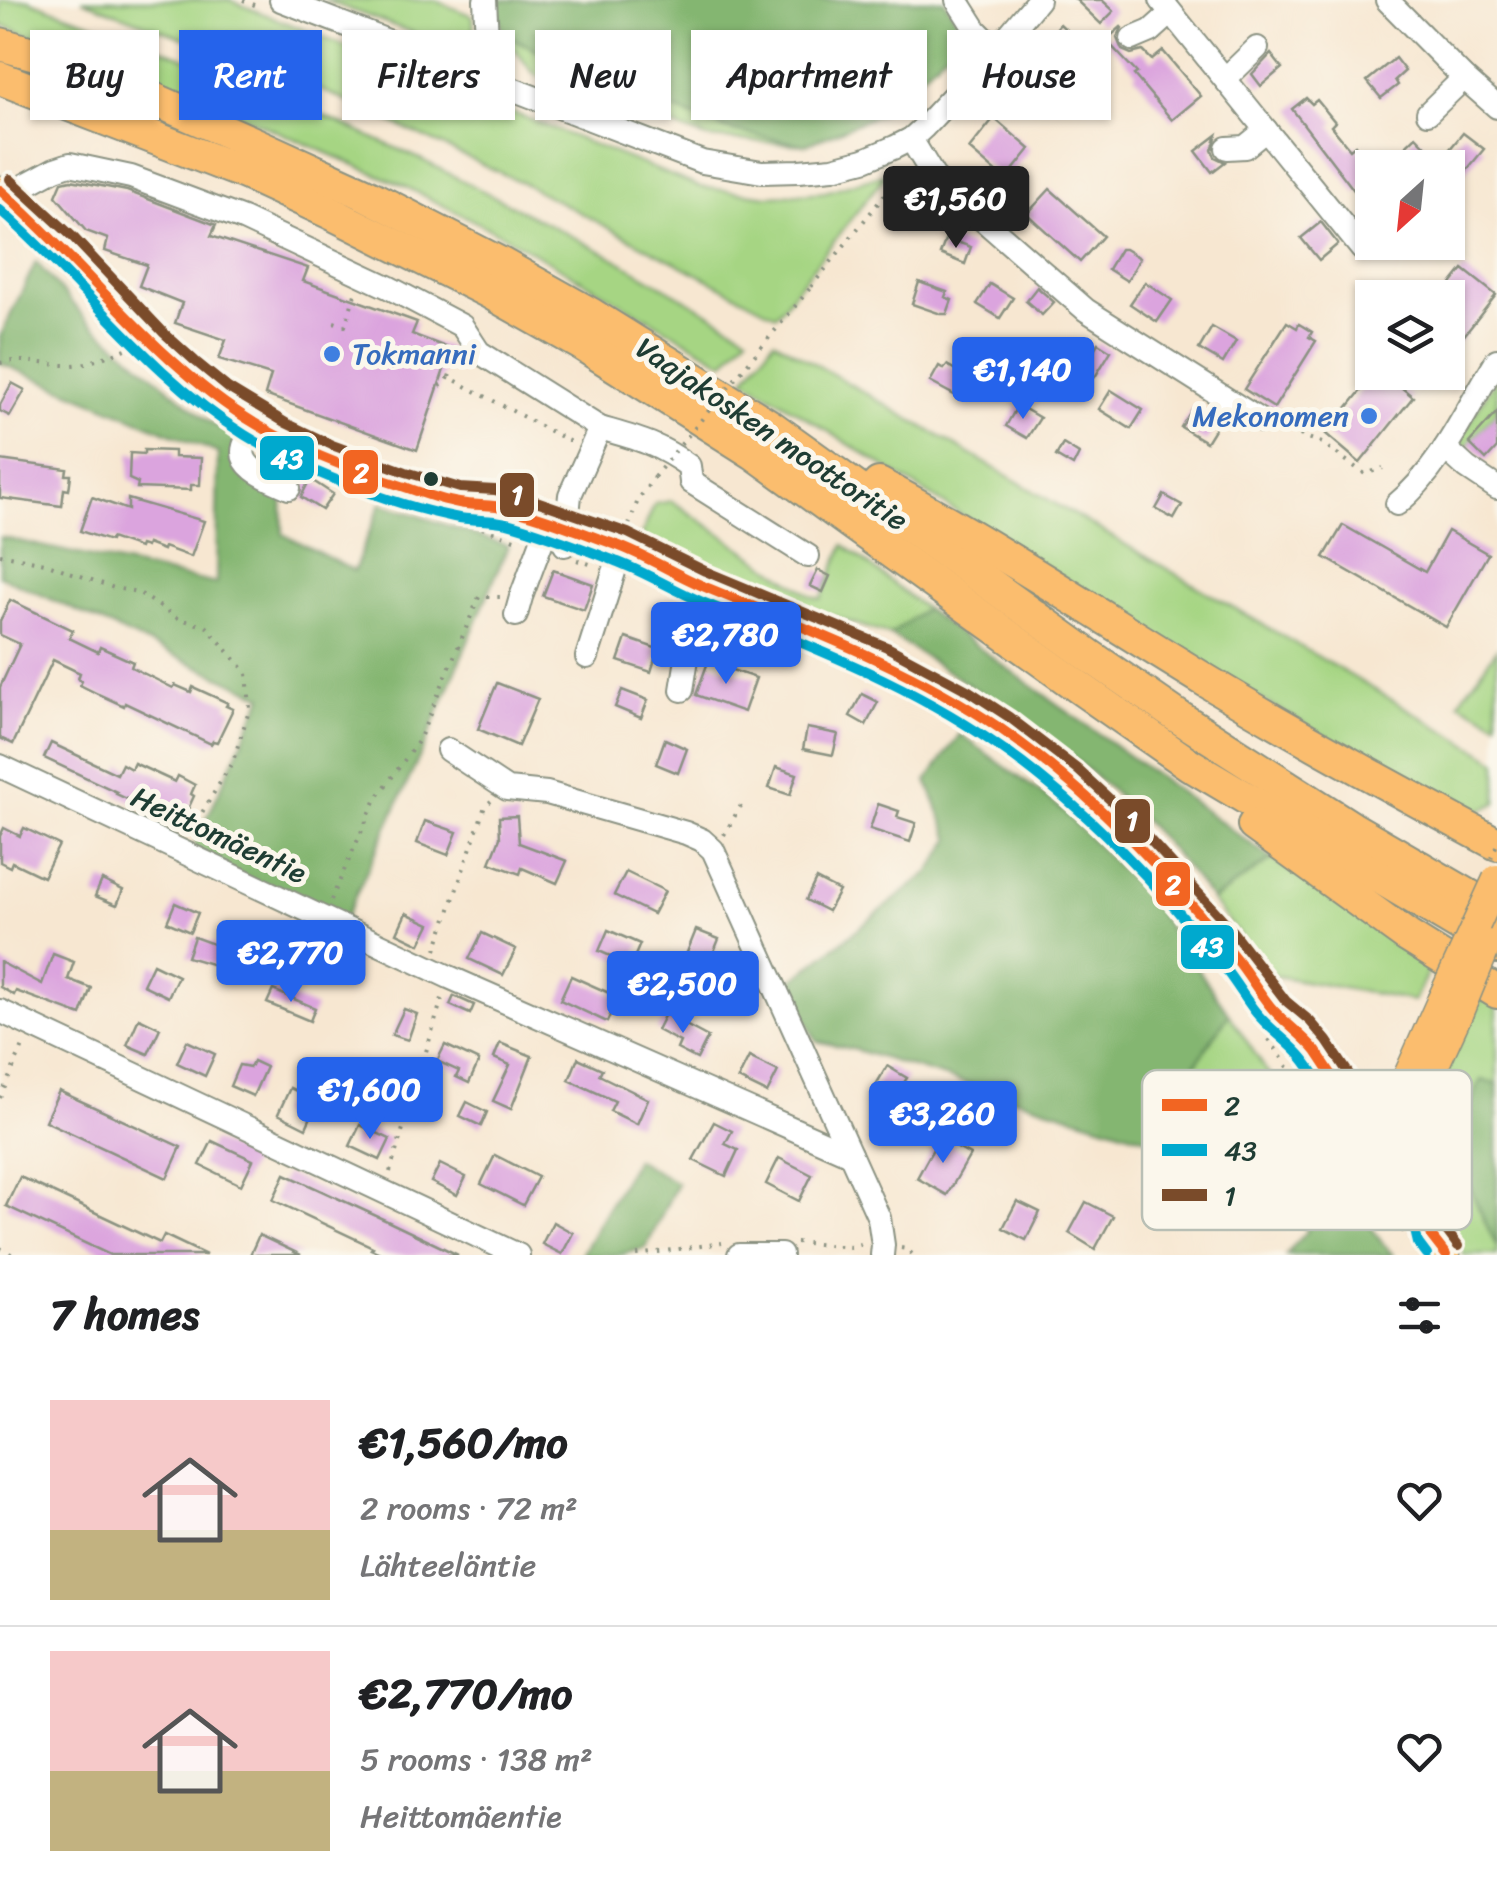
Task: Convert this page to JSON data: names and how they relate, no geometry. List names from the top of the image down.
{
  "streets": {
    "highway": ["Vaajakosken moottoritie"],
    "street": ["Heittomäentie"]
  },
  "places": ["Tokmanni", "Mekonomen"],
  "lines": ["transit line 1", "transit line 2", "transit line 43"],
  "legend": ["2", "43", "1"],
  "north": "bottom left",
  "page": {
    "chip": [
      "Buy",
      "Rent",
      "Filters",
      "New",
      "Apartment",
      "House"
    ],
    "price": [
      "€1,560",
      "€1,140",
      "€2,780",
      "€2,770",
      "€2,500",
      "€1,600",
      "€3,260"
    ],
    "heading": "7 homes",
    "list": [
      {
        "name": "€1,560/mo",
        "note": "2 rooms · 72 m² · Lähteeläntie"
      },
      {
        "name": "€2,770/mo",
        "note": "5 rooms · 138 m² · Heittomäentie"
      }
    ]
  }
}
